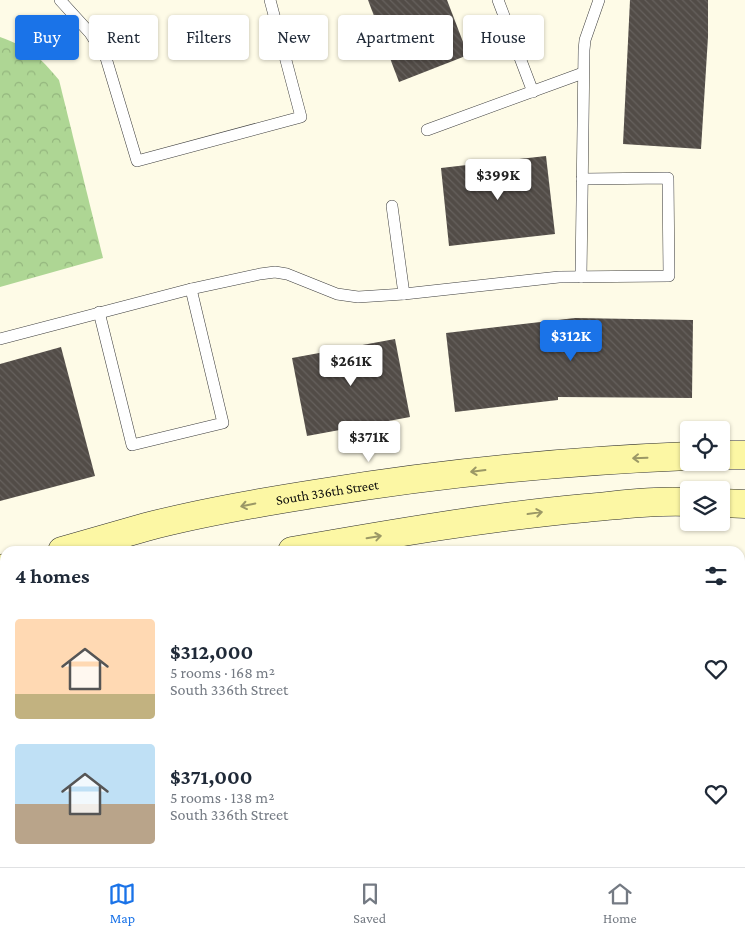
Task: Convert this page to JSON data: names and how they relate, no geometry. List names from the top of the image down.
{
  "streets": {
    "main road": ["South 336th Street"]
  },
  "page": {
    "chip": [
      "Buy",
      "Rent",
      "Filters",
      "New",
      "Apartment",
      "House"
    ],
    "price": [
      "$399K",
      "$312K",
      "$261K",
      "$371K"
    ],
    "heading": "4 homes",
    "list": [
      {
        "name": "$312,000",
        "note": "5 rooms · 168 m² · South 336th Street"
      },
      {
        "name": "$371,000",
        "note": "5 rooms · 138 m² · South 336th Street"
      }
    ],
    "tabs": ["Map", "Saved", "Home"]
  }
}
